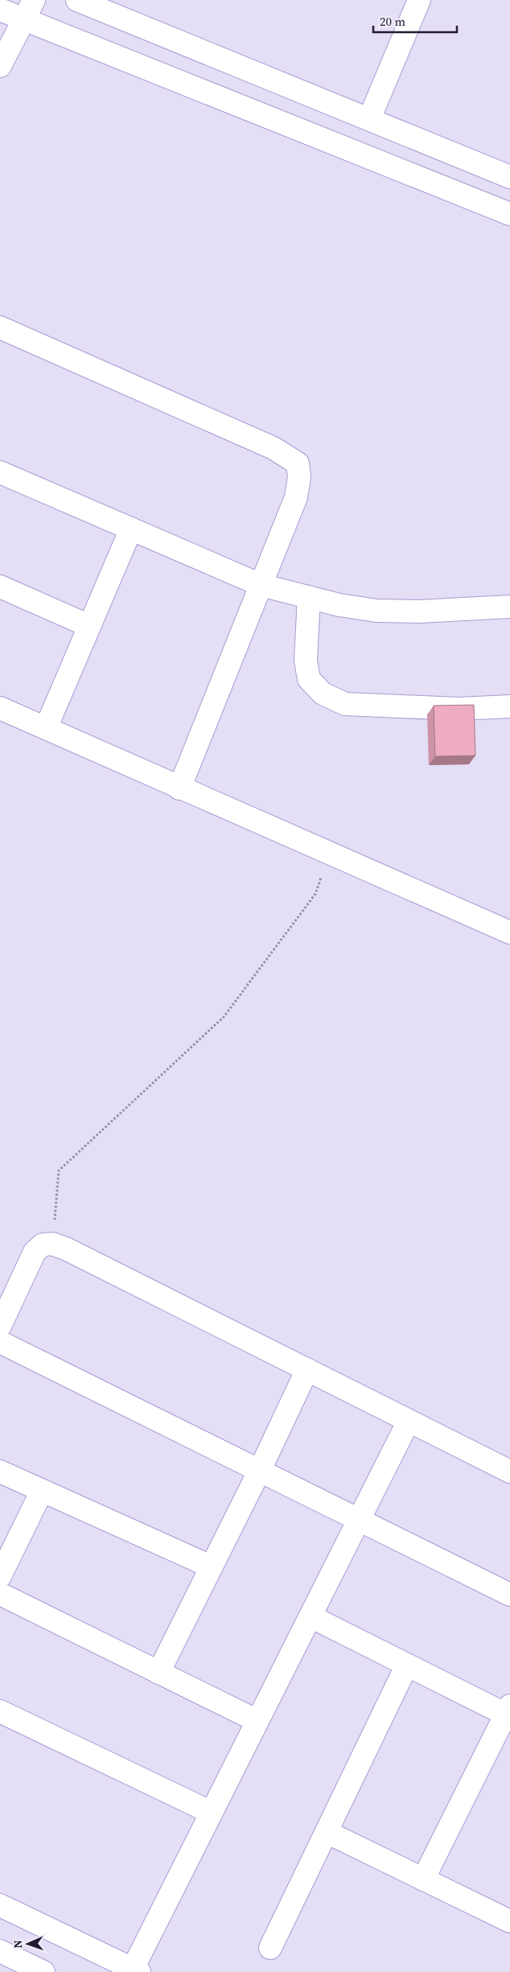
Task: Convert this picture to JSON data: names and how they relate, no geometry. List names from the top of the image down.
{
  "scale_bar": "20 m",
  "north": "left"
}
